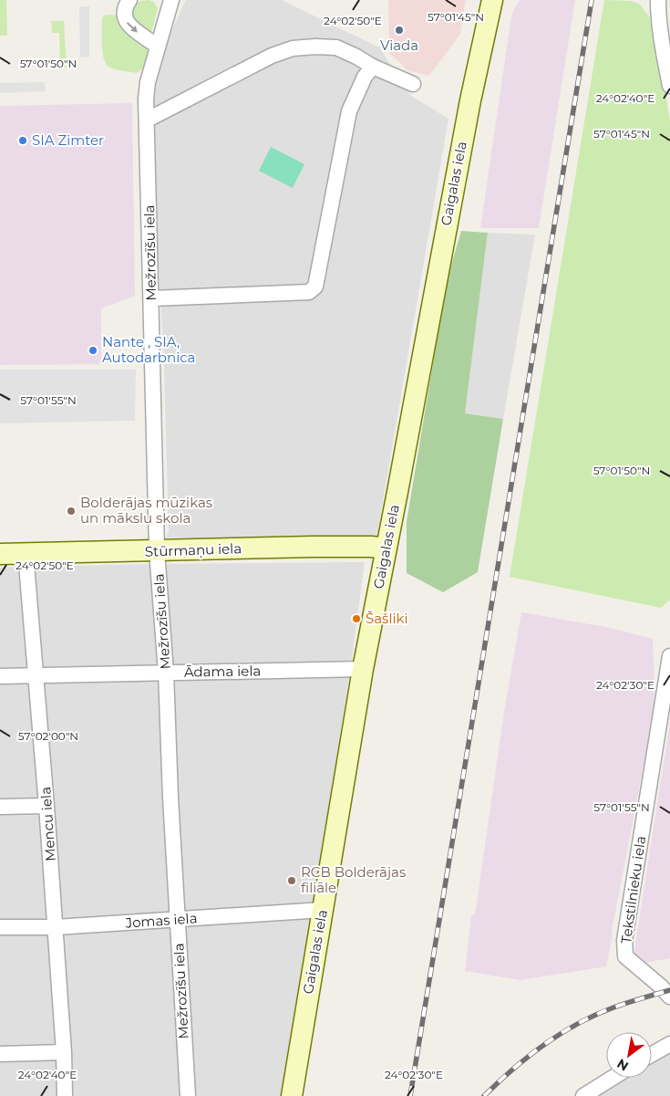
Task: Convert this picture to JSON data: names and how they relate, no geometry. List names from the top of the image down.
{
  "streets": {
    "street": [
      "Gaigalas iela",
      "Mežrozīšu iela",
      "Stūrmaņu iela",
      "Ādama iela",
      "Mencu iela",
      "Tekstilnieku iela",
      "Jomas iela"
    ]
  },
  "crossings": [
    ["Gaigalas iela", "Stūrmaņu iela"],
    ["Gaigalas iela", "Ādama iela"],
    ["Gaigalas iela", "Jomas iela"],
    ["Mežrozīšu iela", "Stūrmaņu iela"],
    ["Mežrozīšu iela", "Ādama iela"],
    ["Mežrozīšu iela", "Jomas iela"],
    ["Stūrmaņu iela", "Mencu iela"],
    ["Ādama iela", "Mencu iela"],
    ["Mencu iela", "Jomas iela"]
  ],
  "places": [
    "Viada",
    "SIA Zimter",
    "Nante , SIA, Autodarbnica",
    "Bolderājas mūzikas un mākslu skola",
    "Šašliki",
    "RCB Bolderājas filiāle"
  ],
  "north": "bottom left",
  "coordinates": [
    "57°01'45\"N",
    "24°02'50\"E",
    "57°01'50\"N",
    "24°02'40\"E",
    "57°01'55\"N",
    "24°02'30\"E",
    "57°02'00\"N"
  ]
}
